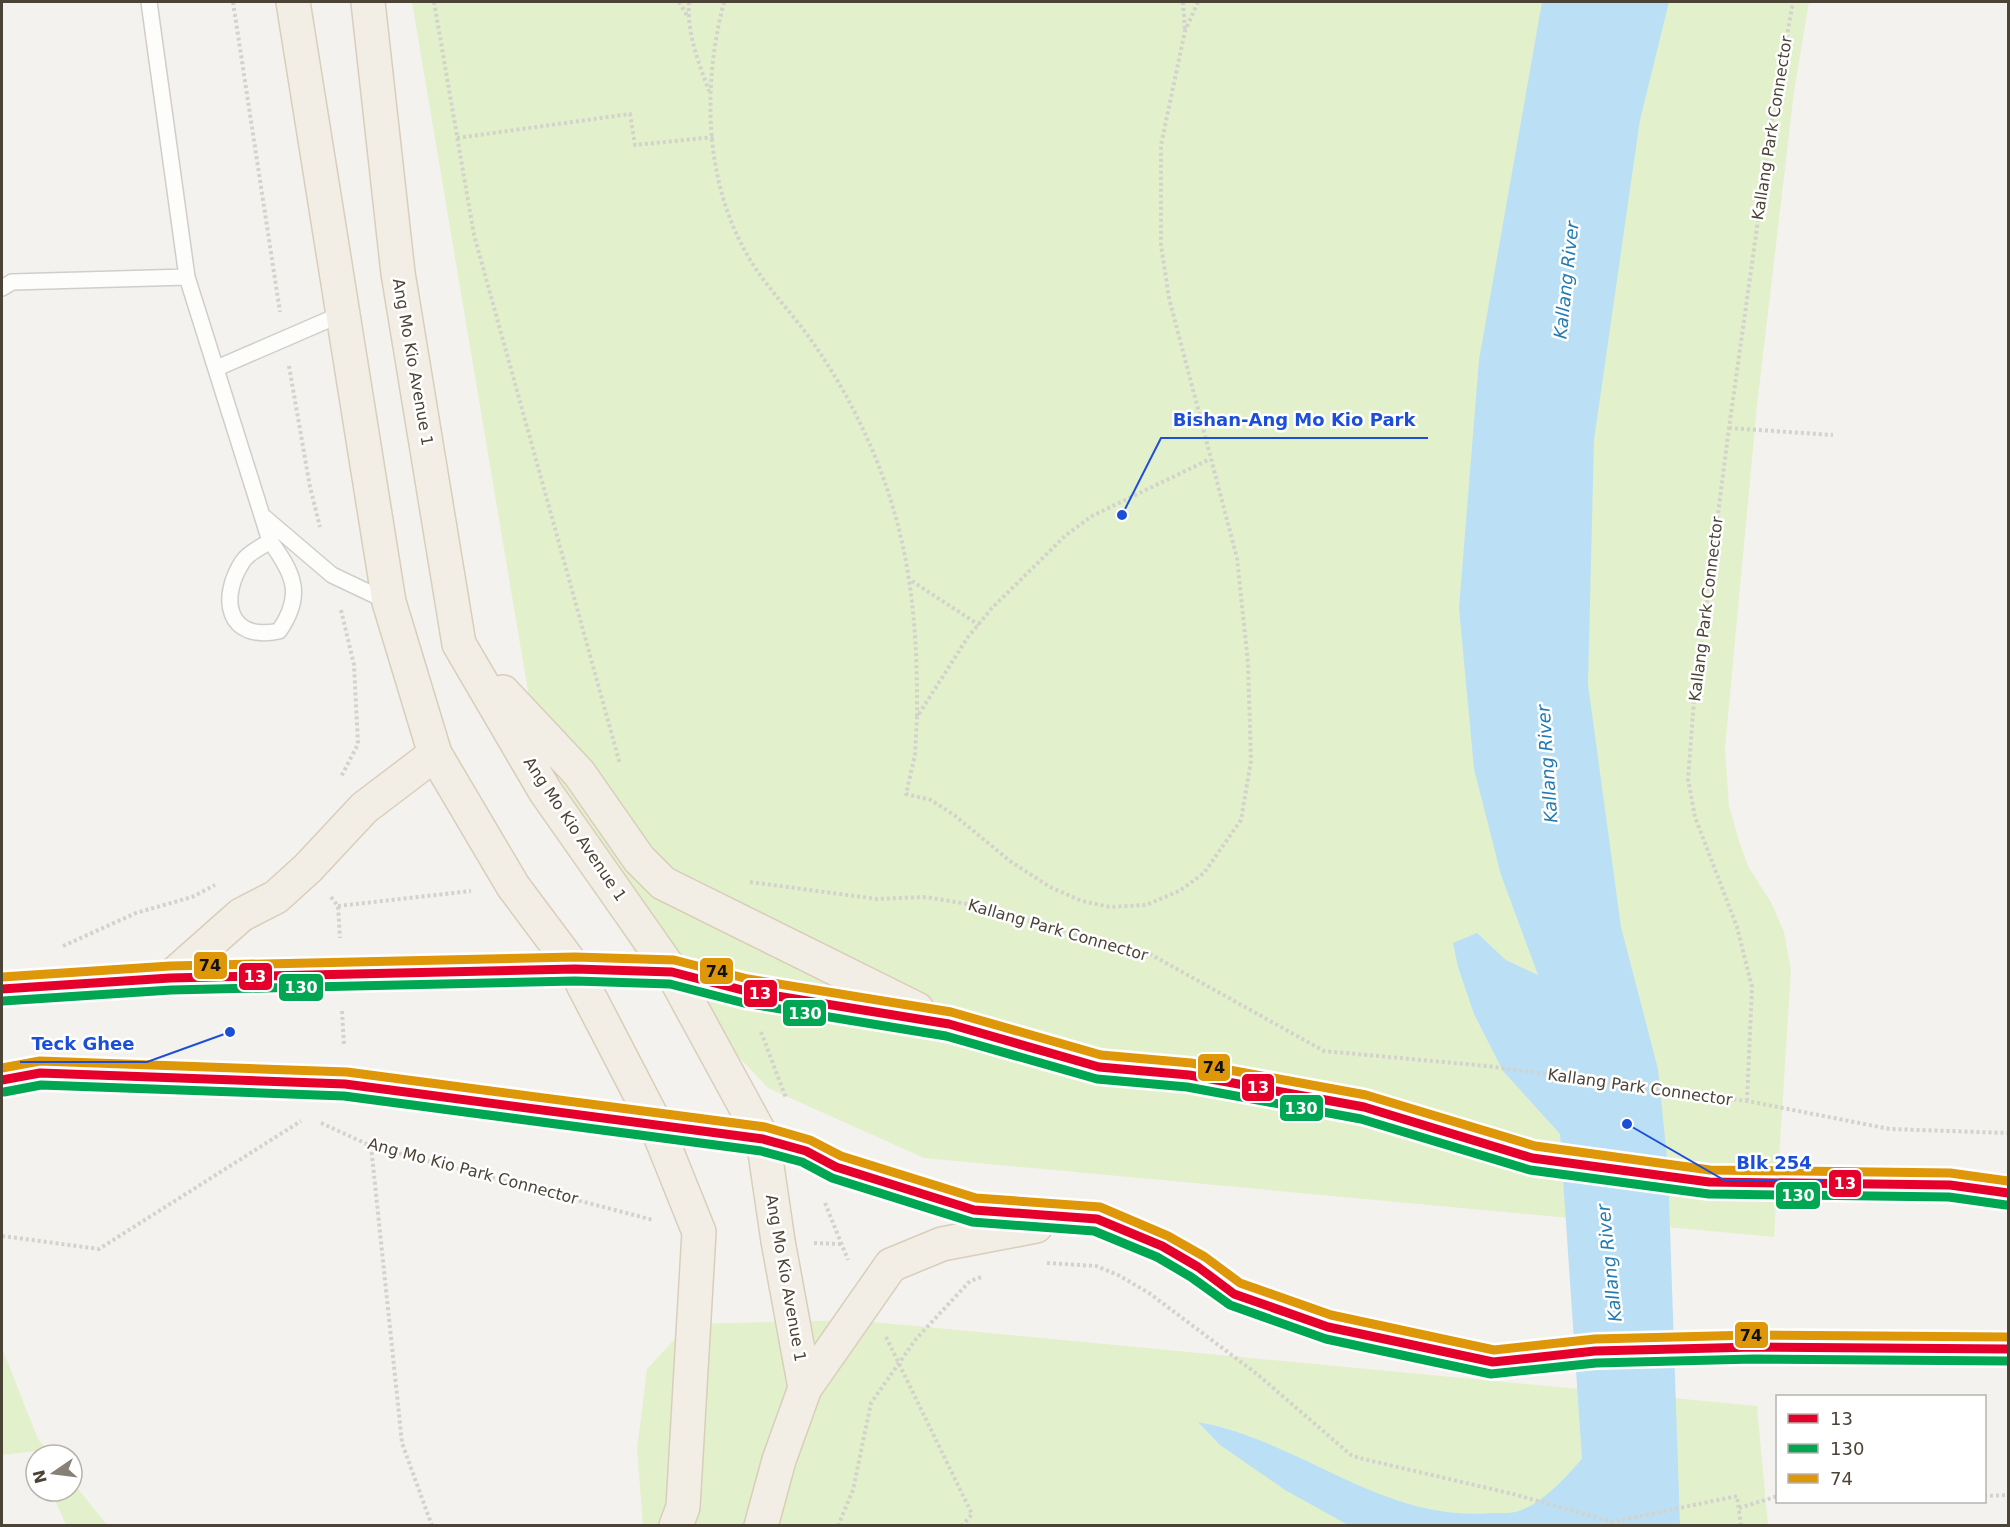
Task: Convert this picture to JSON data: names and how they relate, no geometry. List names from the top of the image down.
{
  "streets": {
    "main road": ["Ang Mo Kio Avenue 1"],
    "path": ["Kallang Park Connector", "Ang Mo Kio Park Connector"]
  },
  "water": ["Kallang River"],
  "places": ["Bishan-Ang Mo Kio Park", "Teck Ghee", "Blk 254"],
  "lines": ["transit line 74", "transit line 13", "transit line 130"],
  "legend": ["13", "130", "74"],
  "north": "left"
}
